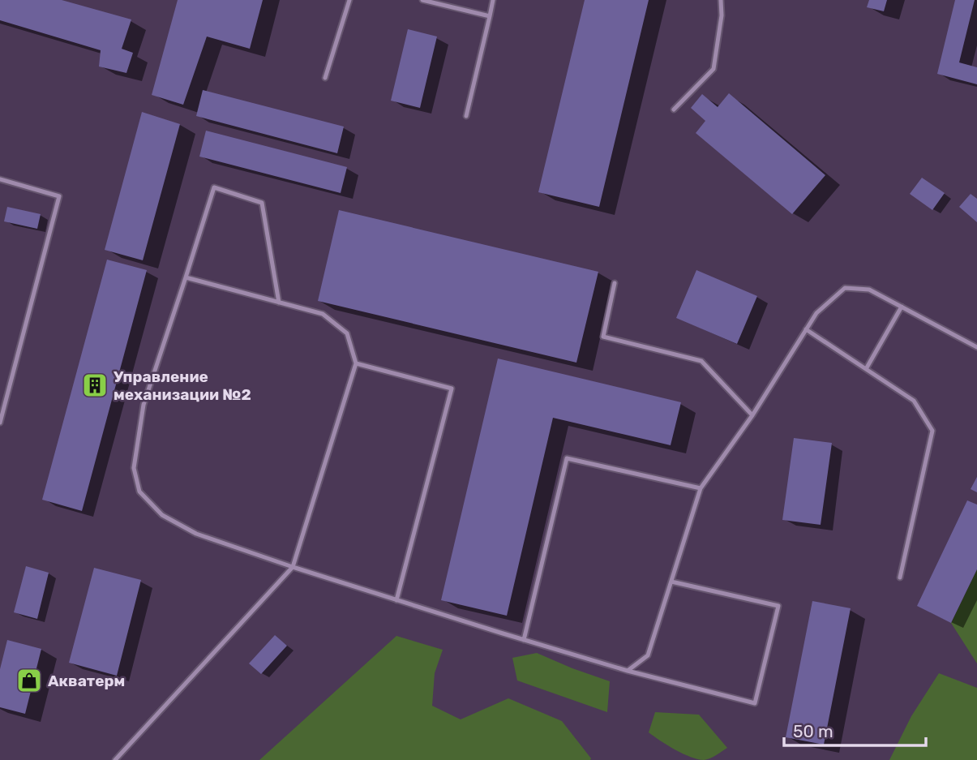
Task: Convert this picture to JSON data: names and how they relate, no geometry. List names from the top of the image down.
{
  "places": {
    "building": ["Управление механизации №2"],
    "shop": ["Акватерм"]
  },
  "scale_bar": "50 m"
}
